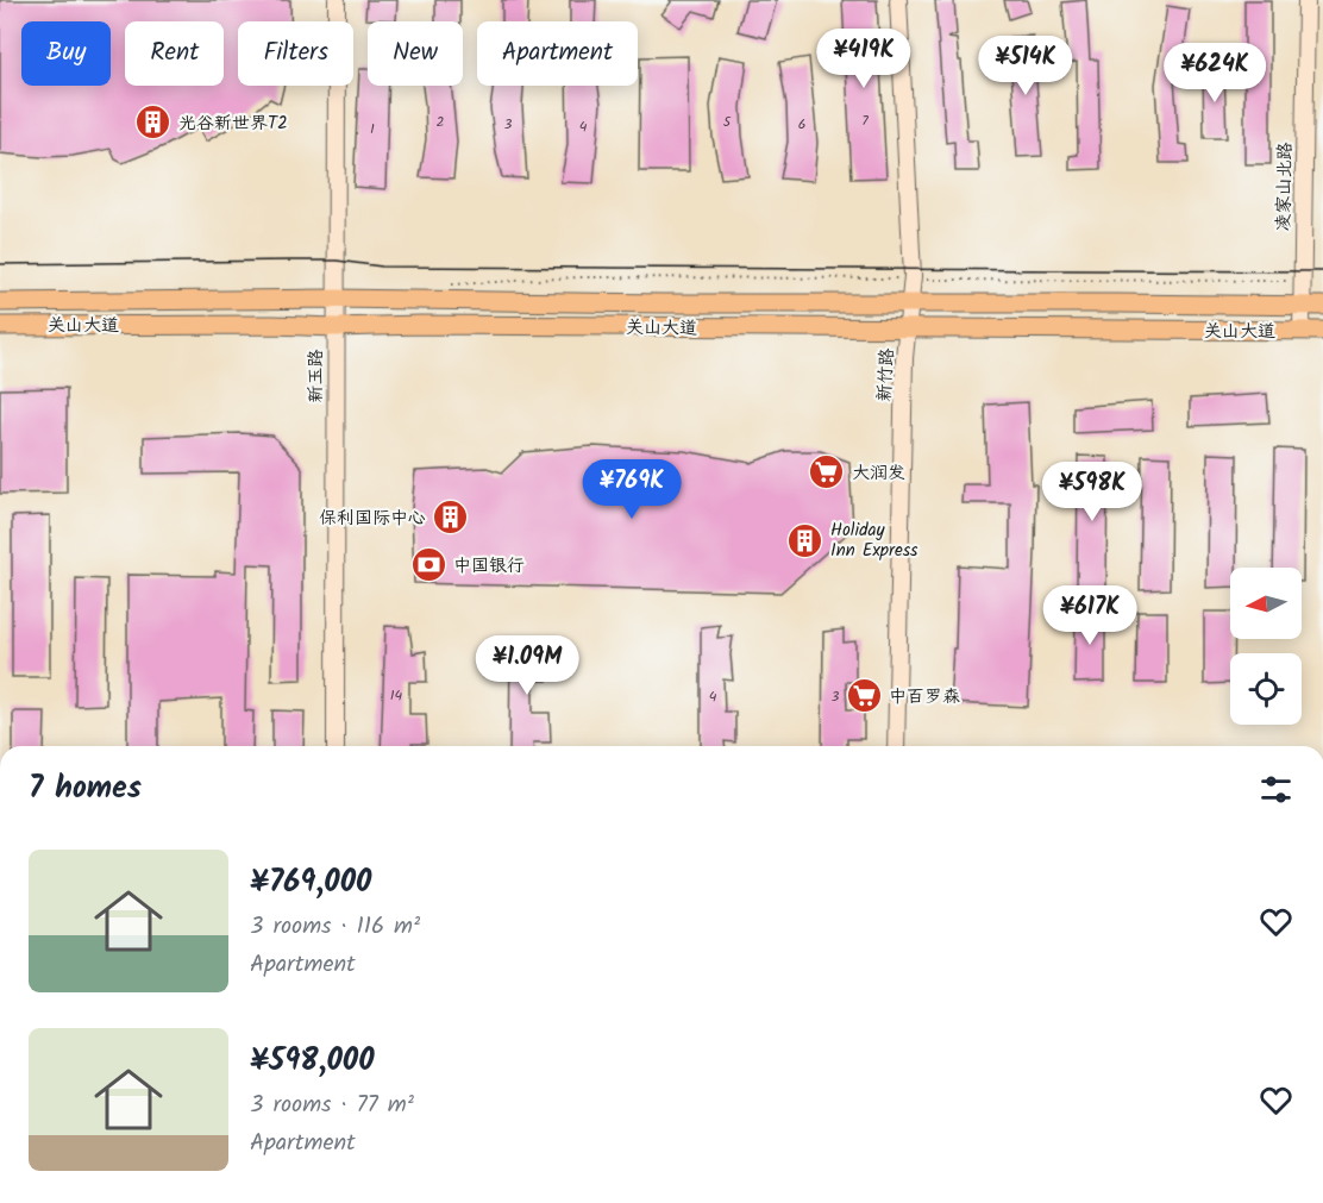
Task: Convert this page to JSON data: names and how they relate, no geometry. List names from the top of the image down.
{
  "streets": {
    "main road": [
      "凌家山北路",
      "关山大道",
      "新竹路",
      "新玉路"
    ]
  },
  "crossings": [
    ["凌家山北路", "关山大道"],
    ["关山大道", "新竹路"],
    ["关山大道", "新玉路"]
  ],
  "places": {
    "building": ["光谷新世界T2", "保利国际中心", "Holiday Inn Express"],
    "supermarket": ["大润发", "中百罗森"],
    "bank": ["中国银行"]
  },
  "house_numbers": [
    "7",
    "2",
    "5",
    "3",
    "6",
    "4",
    "1",
    "14",
    "4",
    "3"
  ],
  "north": "left",
  "page": {
    "chip": [
      "Buy",
      "Rent",
      "Filters",
      "New",
      "Apartment"
    ],
    "price": [
      "¥419K",
      "¥514K",
      "¥624K",
      "¥769K",
      "¥598K",
      "¥617K",
      "¥1.09M"
    ],
    "heading": "7 homes",
    "list": [
      {
        "name": "¥769,000",
        "note": "3 rooms · 116 m² · Apartment"
      },
      {
        "name": "¥598,000",
        "note": "3 rooms · 77 m² · Apartment"
      }
    ]
  }
}
